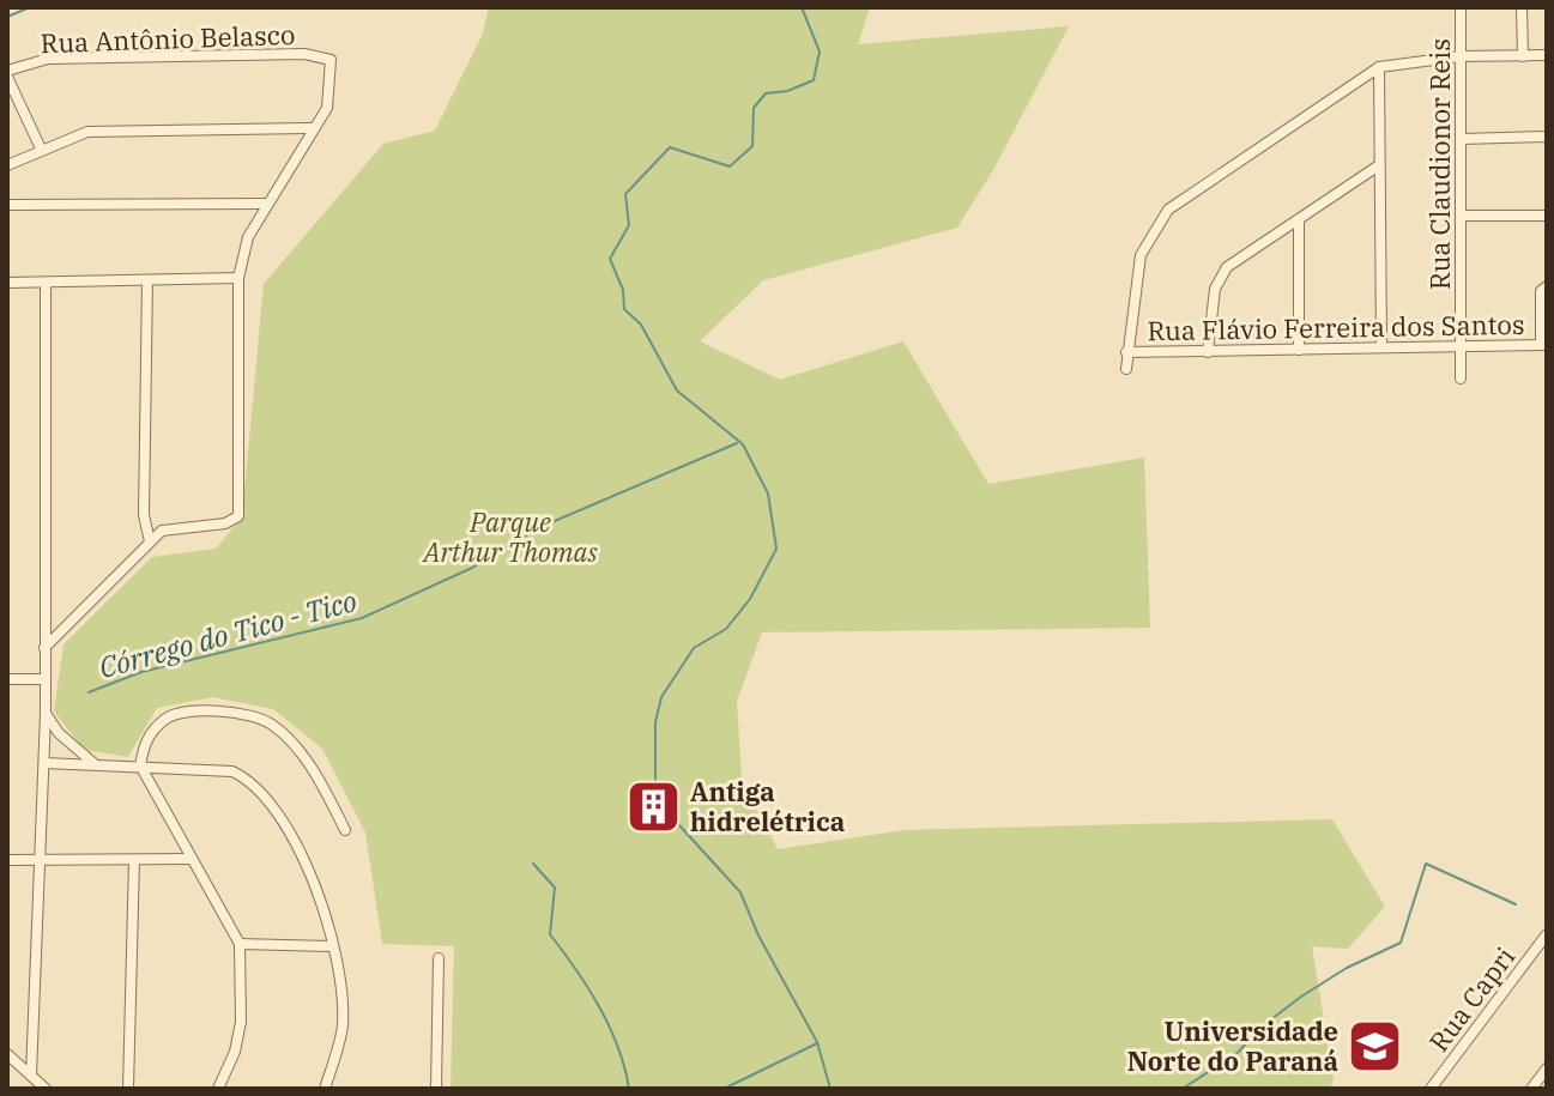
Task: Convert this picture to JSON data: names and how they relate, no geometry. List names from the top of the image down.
{
  "streets": {
    "street": [
      "Rua Antônio Belasco",
      "Rua Claudionor Reis",
      "Rua Flávio Ferreira dos Santos",
      "Rua Capri"
    ]
  },
  "crossings": [
    ["Rua Claudionor Reis", "Rua Flávio Ferreira dos Santos"]
  ],
  "water": ["Córrego do Tico - Tico"],
  "parks": ["Parque Arthur Thomas"],
  "places": {
    "building": ["Antiga hidrelétrica"],
    "school or university": ["Universidade Norte do Paraná"]
  }
}
